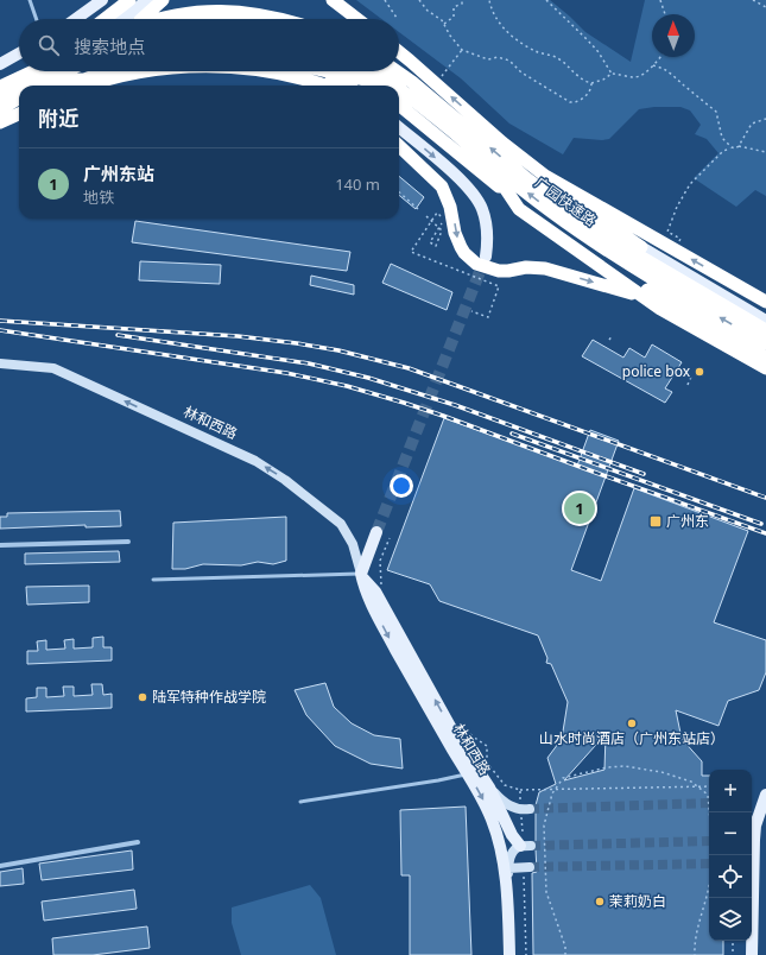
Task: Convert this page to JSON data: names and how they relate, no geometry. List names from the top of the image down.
{
  "streets": {
    "highway": ["广园快速路"],
    "main road": ["林和西路"]
  },
  "places": {
    "other": [
      "police box",
      "陆军特种作战学院",
      "山水时尚酒店（广州东站店）",
      "茉莉奶白"
    ],
    "transit": ["广州东"]
  },
  "north": "top",
  "page": {
    "search": "搜索地点",
    "heading": "附近",
    "list": [
      {
        "mark": "1",
        "name": "广州东站",
        "note": "地铁",
        "value": "140 m"
      }
    ],
    "pins": "1",
    "map_buttons": ["+", "−"]
  }
}
